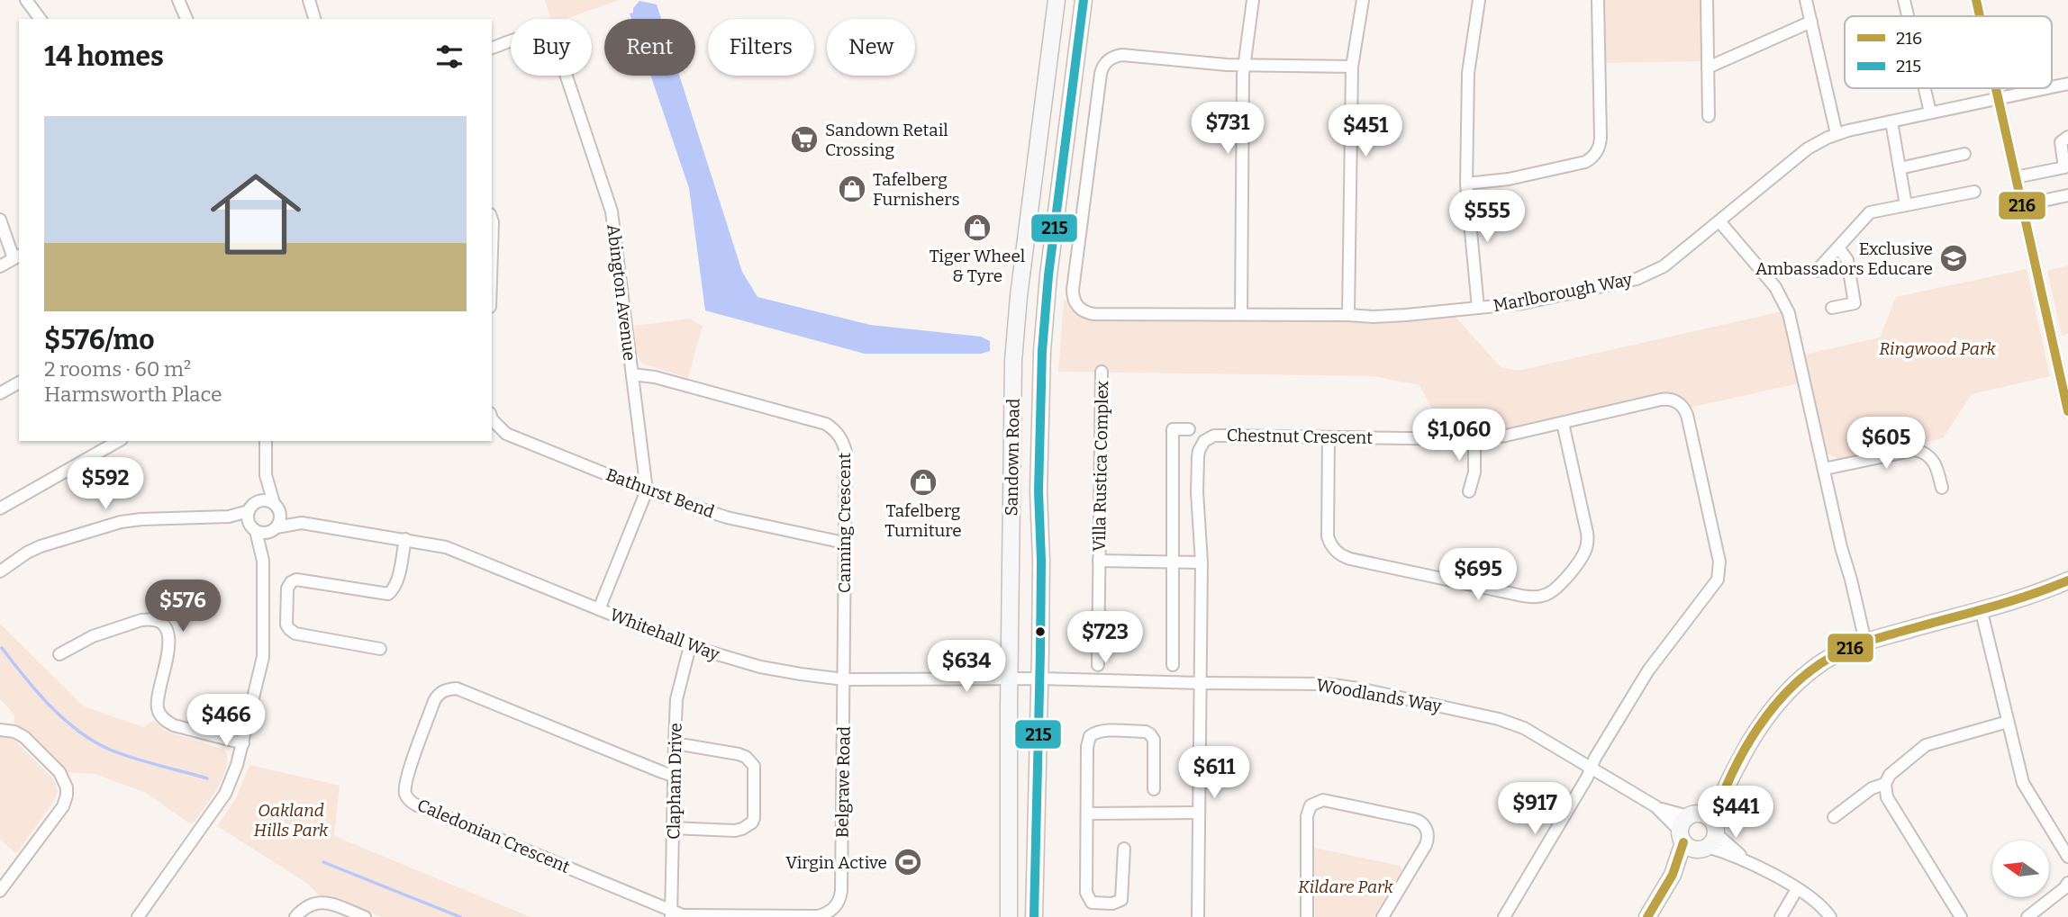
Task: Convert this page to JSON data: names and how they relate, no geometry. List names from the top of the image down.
{
  "streets": {
    "main road": ["Sandown Road"],
    "street": [
      "Abington Avenue",
      "Marlborough Way",
      "Chestnut Crescent",
      "Villa Rustica Complex",
      "Bathurst Bend",
      "Canning Crescent",
      "Whitehall Way",
      "Woodlands Way",
      "Clapham Drive",
      "Belgrave Road",
      "Caledonian Crescent"
    ]
  },
  "crossings": [
    ["Abington Avenue", "Bathurst Bend"],
    ["Abington Avenue", "Canning Crescent"],
    ["Abington Avenue", "Whitehall Way"],
    ["Chestnut Crescent", "Villa Rustica Complex"],
    ["Chestnut Crescent", "Woodlands Way"],
    ["Sandown Road", "Whitehall Way"],
    ["Sandown Road", "Woodlands Way"],
    ["Bathurst Bend", "Canning Crescent"],
    ["Canning Crescent", "Whitehall Way"],
    ["Canning Crescent", "Belgrave Road"],
    ["Whitehall Way", "Woodlands Way"],
    ["Whitehall Way", "Clapham Drive"],
    ["Whitehall Way", "Belgrave Road"],
    ["Clapham Drive", "Belgrave Road"],
    ["Clapham Drive", "Caledonian Crescent"],
    ["Belgrave Road", "Caledonian Crescent"]
  ],
  "parks": ["Ringwood Park", "Oakland Hills Park", "Kildare Park"],
  "places": {
    "supermarket": ["Sandown Retail Crossing"],
    "shop": ["Tafelberg Furnishers", "Tiger Wheel & Tyre", "Tafelberg Turniture"],
    "school or university": ["Exclusive Ambassadors Educare"],
    "sports": ["Virgin Active"]
  },
  "lines": ["transit line 216", "transit line 215"],
  "legend": ["216", "215"],
  "north": "left",
  "page": {
    "chip": [
      "Buy",
      "Rent",
      "Filters",
      "New"
    ],
    "heading": "14 homes",
    "list": [
      {
        "name": "$576/mo",
        "note": "2 rooms · 60 m² · Harmsworth Place"
      }
    ],
    "price": [
      "$731",
      "$451",
      "$555",
      "$1,060",
      "$605",
      "$592",
      "$695",
      "$576",
      "$723",
      "$634",
      "$466",
      "$611",
      "$917",
      "$441"
    ]
  }
}
